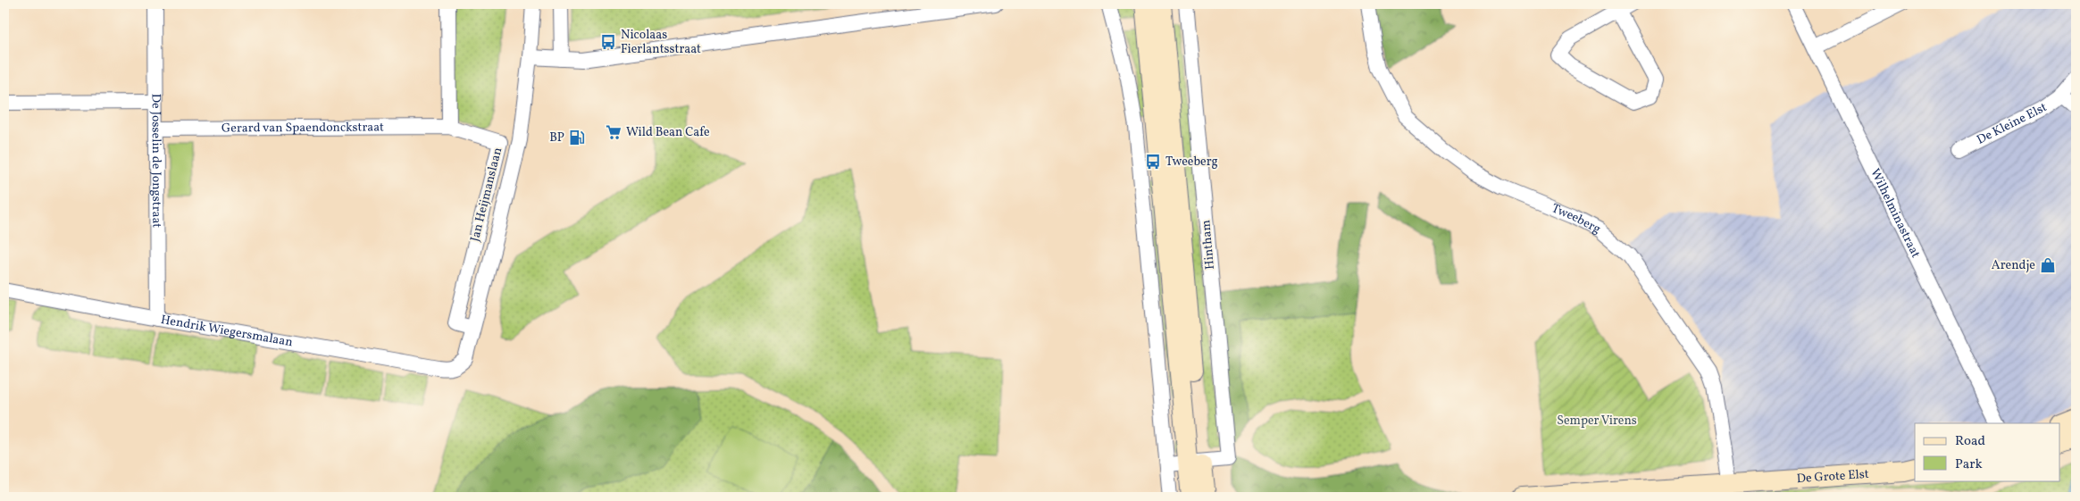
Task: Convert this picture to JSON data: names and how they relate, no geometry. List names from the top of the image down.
{
  "streets": {
    "street": [
      "De Kleine Elst",
      "Gerard van Spaendonckstraat",
      "De Josselin de Jongstraat",
      "Jan Heijmanslaan",
      "Wilhelminastraat",
      "Tweeberg",
      "Hintham",
      "Hendrik Wiegersmalaan",
      "De Grote Elst"
    ]
  },
  "crossings": [
    ["Gerard van Spaendonckstraat", "De Josselin de Jongstraat"],
    ["Gerard van Spaendonckstraat", "Jan Heijmanslaan"],
    ["De Josselin de Jongstraat", "Hendrik Wiegersmalaan"],
    ["Jan Heijmanslaan", "Hendrik Wiegersmalaan"],
    ["Tweeberg", "De Grote Elst"]
  ],
  "parks": ["Semper Virens"],
  "places": {
    "bus stop": ["Nicolaas Fierlantsstraat", "Tweeberg"],
    "supermarket": ["Wild Bean Cafe"],
    "fuel station": ["BP"],
    "shop": ["Arendje"]
  },
  "legend": ["Road", "Park"]
}
